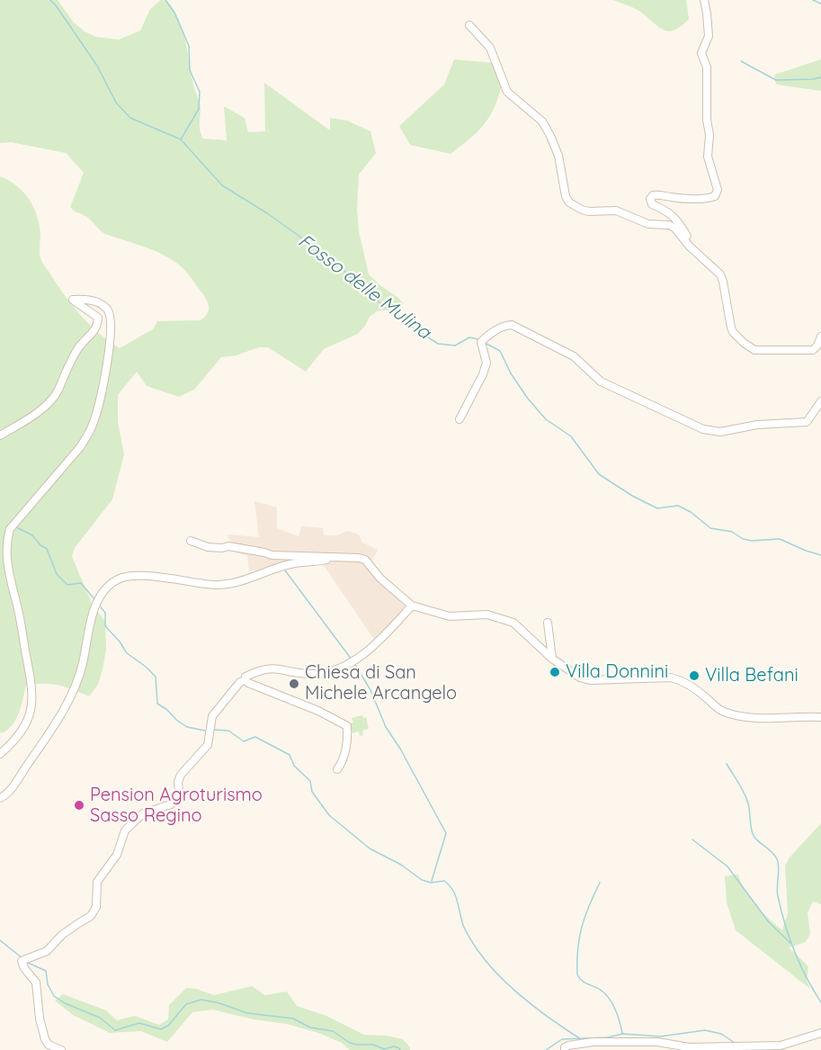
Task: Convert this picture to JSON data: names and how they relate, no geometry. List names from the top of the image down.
{
  "water": ["Fosso delle Mulina"],
  "places": [
    "Villa Donnini",
    "Villa Befani",
    "Chiesa di San Michele Arcangelo",
    "Pension Agroturismo Sasso Regino"
  ]
}
